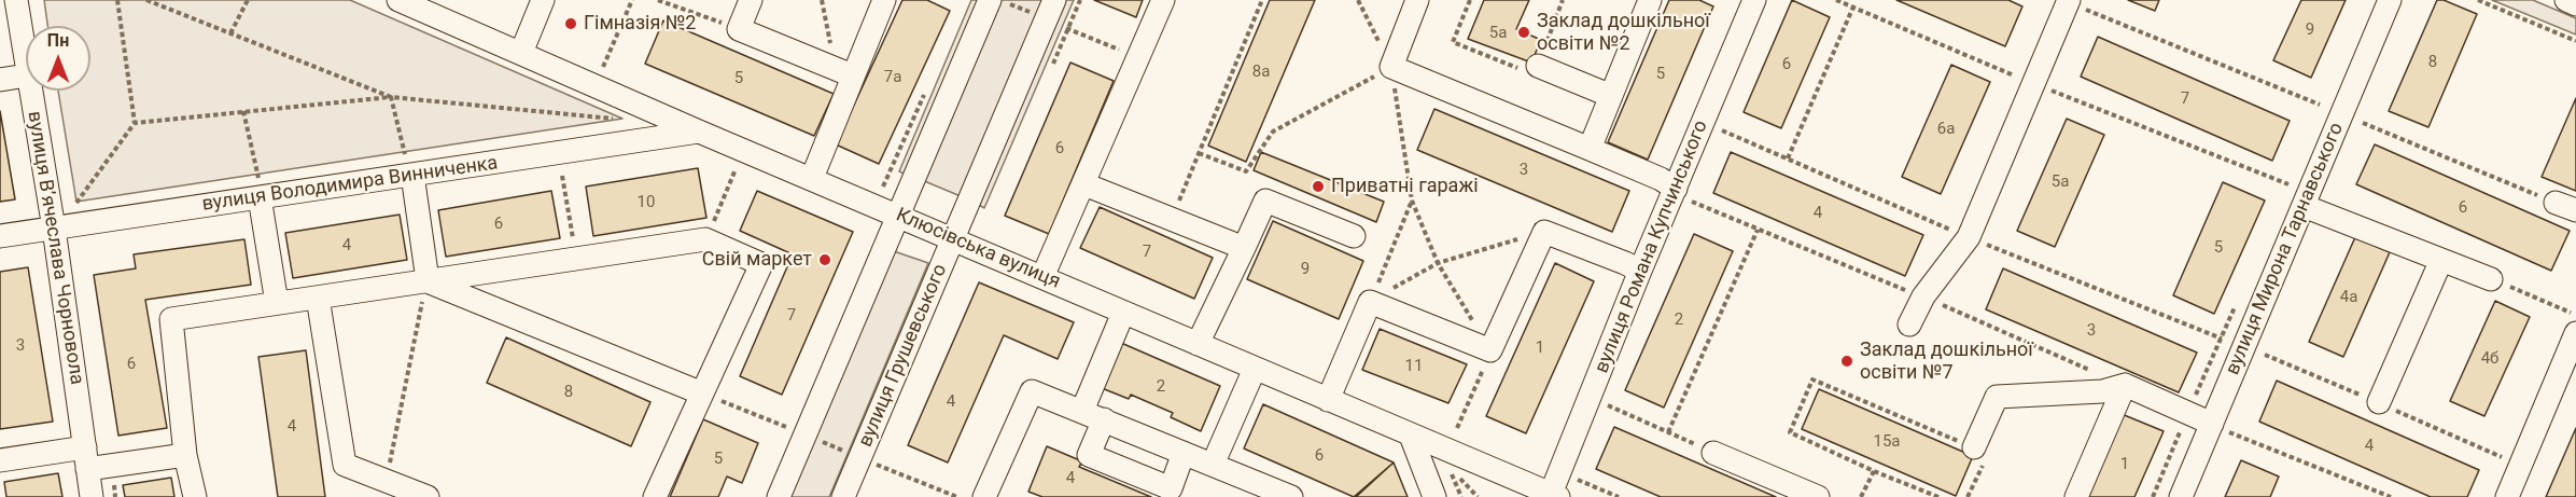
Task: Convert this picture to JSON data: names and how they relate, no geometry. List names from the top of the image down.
{
  "streets": {
    "street": [
      "вулиця Володимира Винниченка",
      "вулиця Романа Купчинського",
      "вулиця Вʼячеслава Чорновола",
      "Клюсівська вулиця",
      "вулиця Мирона Тарнавського",
      "вулиця Грушевського"
    ]
  },
  "crossings": [
    ["вулиця Володимира Винниченка", "вулиця Вʼячеслава Чорновола"],
    ["вулиця Володимира Винниченка", "Клюсівська вулиця"],
    ["вулиця Романа Купчинського", "Клюсівська вулиця"],
    ["Клюсівська вулиця", "вулиця Грушевського"]
  ],
  "places": [
    "Гімназія №2",
    "Заклад дошкільної освіти №2",
    "Приватні гаражі",
    "Свiй маркет",
    "Заклад дошкільної освіти №7"
  ],
  "house_numbers": [
    "9",
    "5а",
    "8",
    "6",
    "8а",
    "5",
    "7а",
    "5",
    "7",
    "6а",
    "6",
    "3",
    "5а",
    "10",
    "6",
    "4",
    "6",
    "4",
    "5",
    "7",
    "9",
    "4а",
    "7",
    "2",
    "3",
    "3",
    "1",
    "4б",
    "6",
    "11",
    "2",
    "8",
    "4",
    "4",
    "15а",
    "4",
    "6",
    "5",
    "1",
    "4"
  ],
  "north": "top"
}
